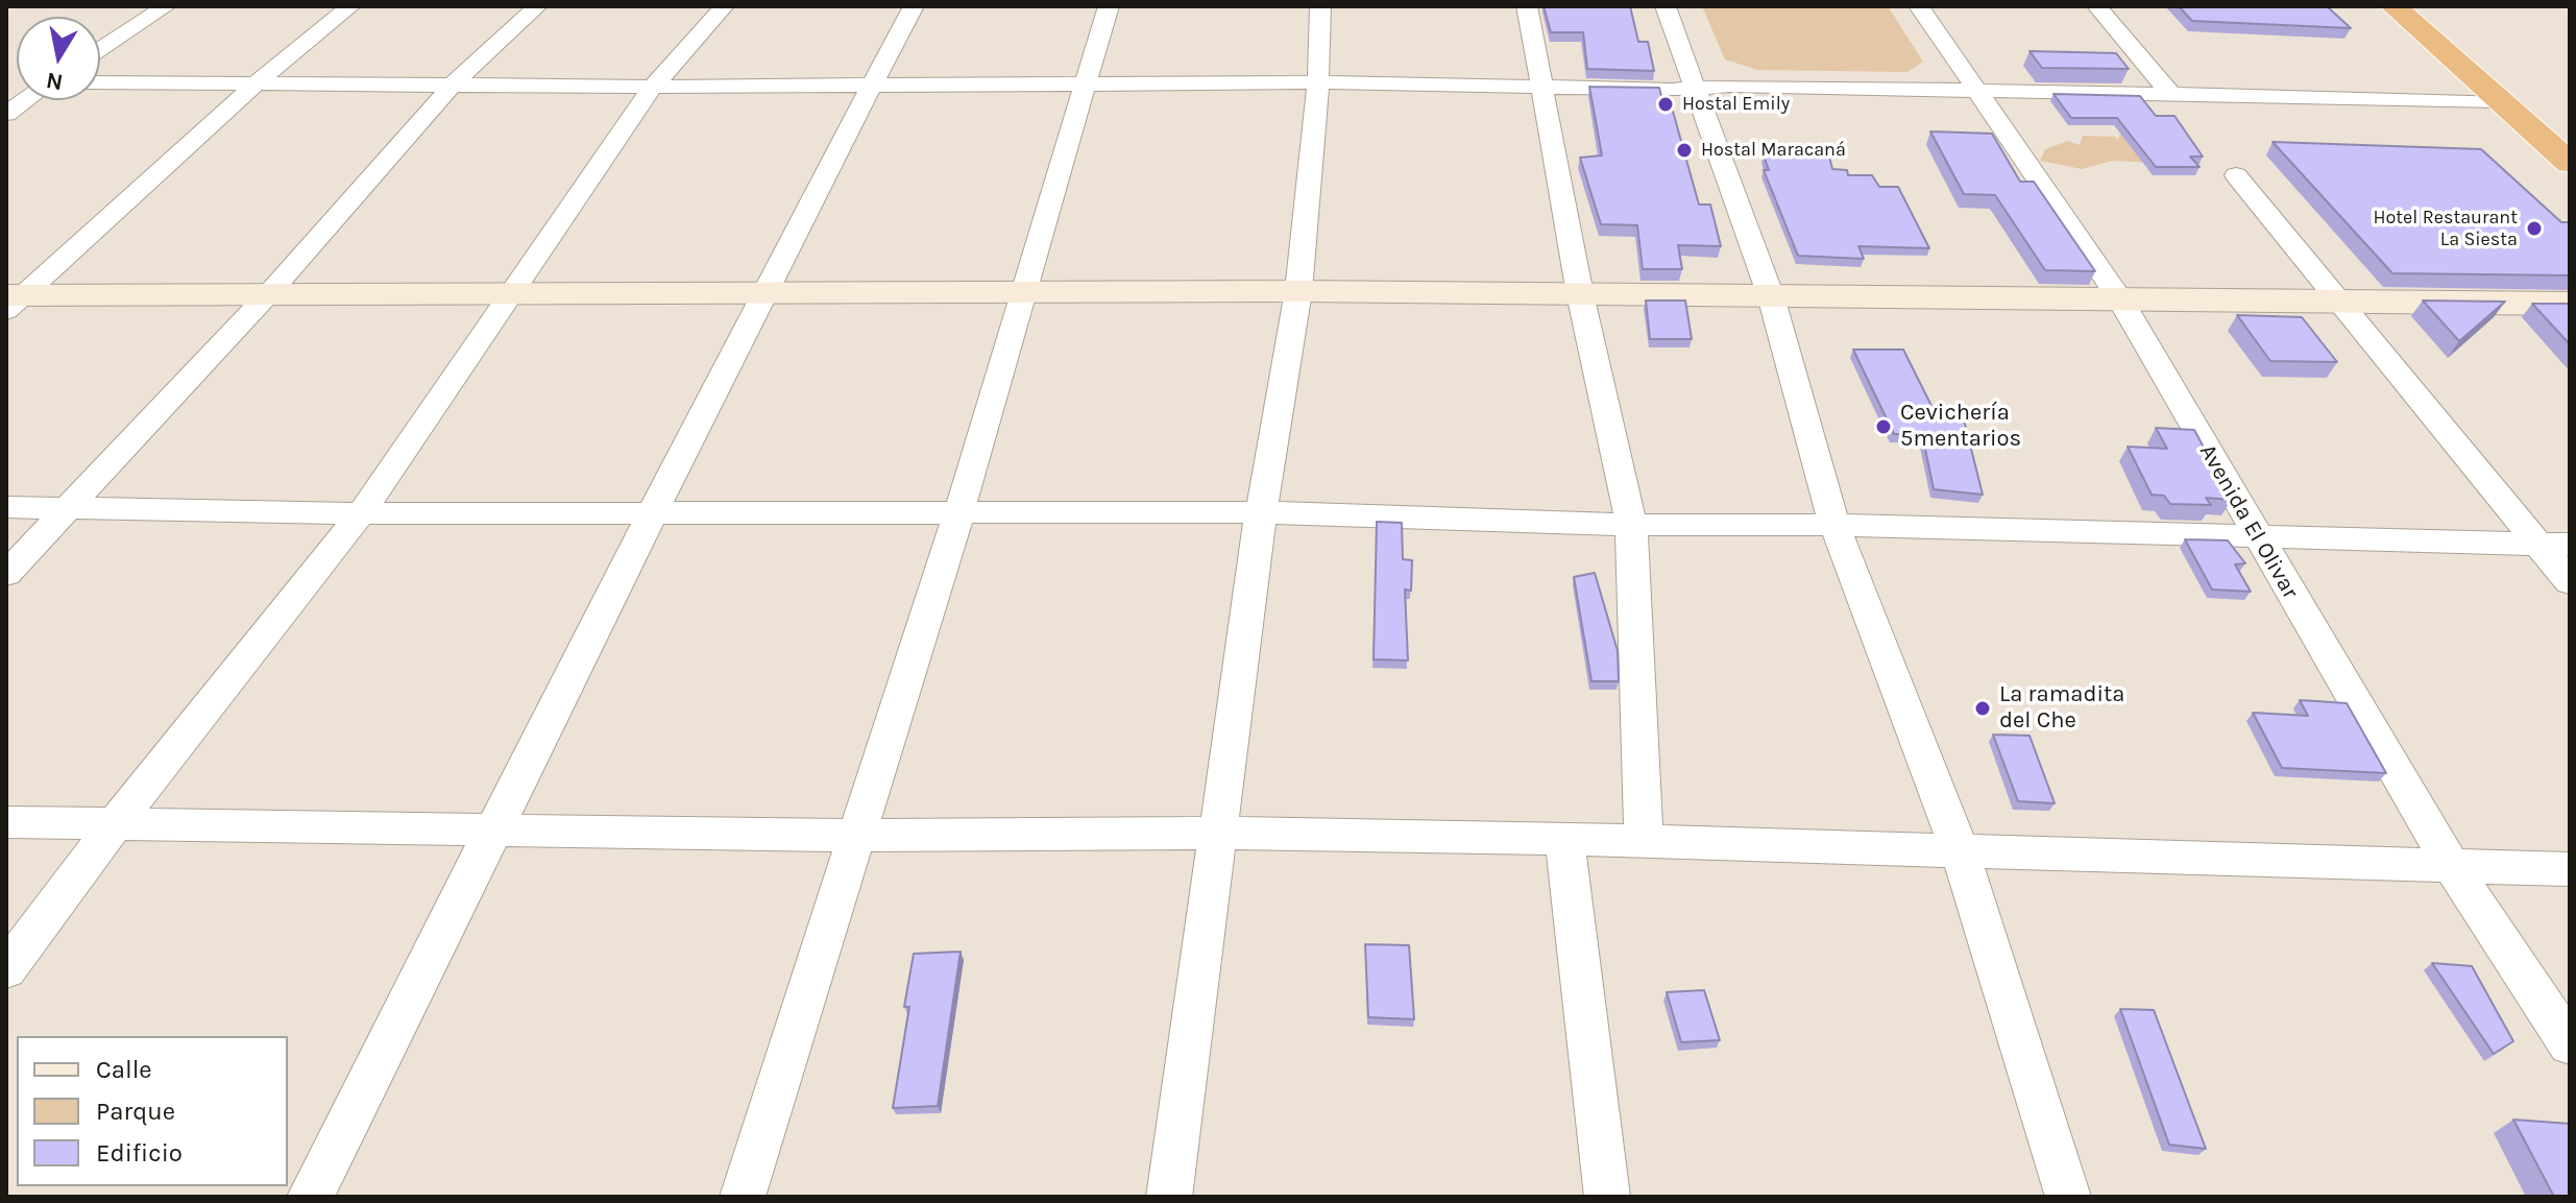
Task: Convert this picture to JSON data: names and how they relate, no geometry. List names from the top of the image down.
{
  "streets": {
    "street": ["Avenida El Olivar"]
  },
  "places": [
    "Hostal Emily",
    "Hostal Maracaná",
    "Hotel Restaurant La Siesta",
    "Cevichería 5mentarios",
    "La ramadita del Che"
  ],
  "legend": ["Calle", "Parque", "Edificio"],
  "north": "bottom"
}
